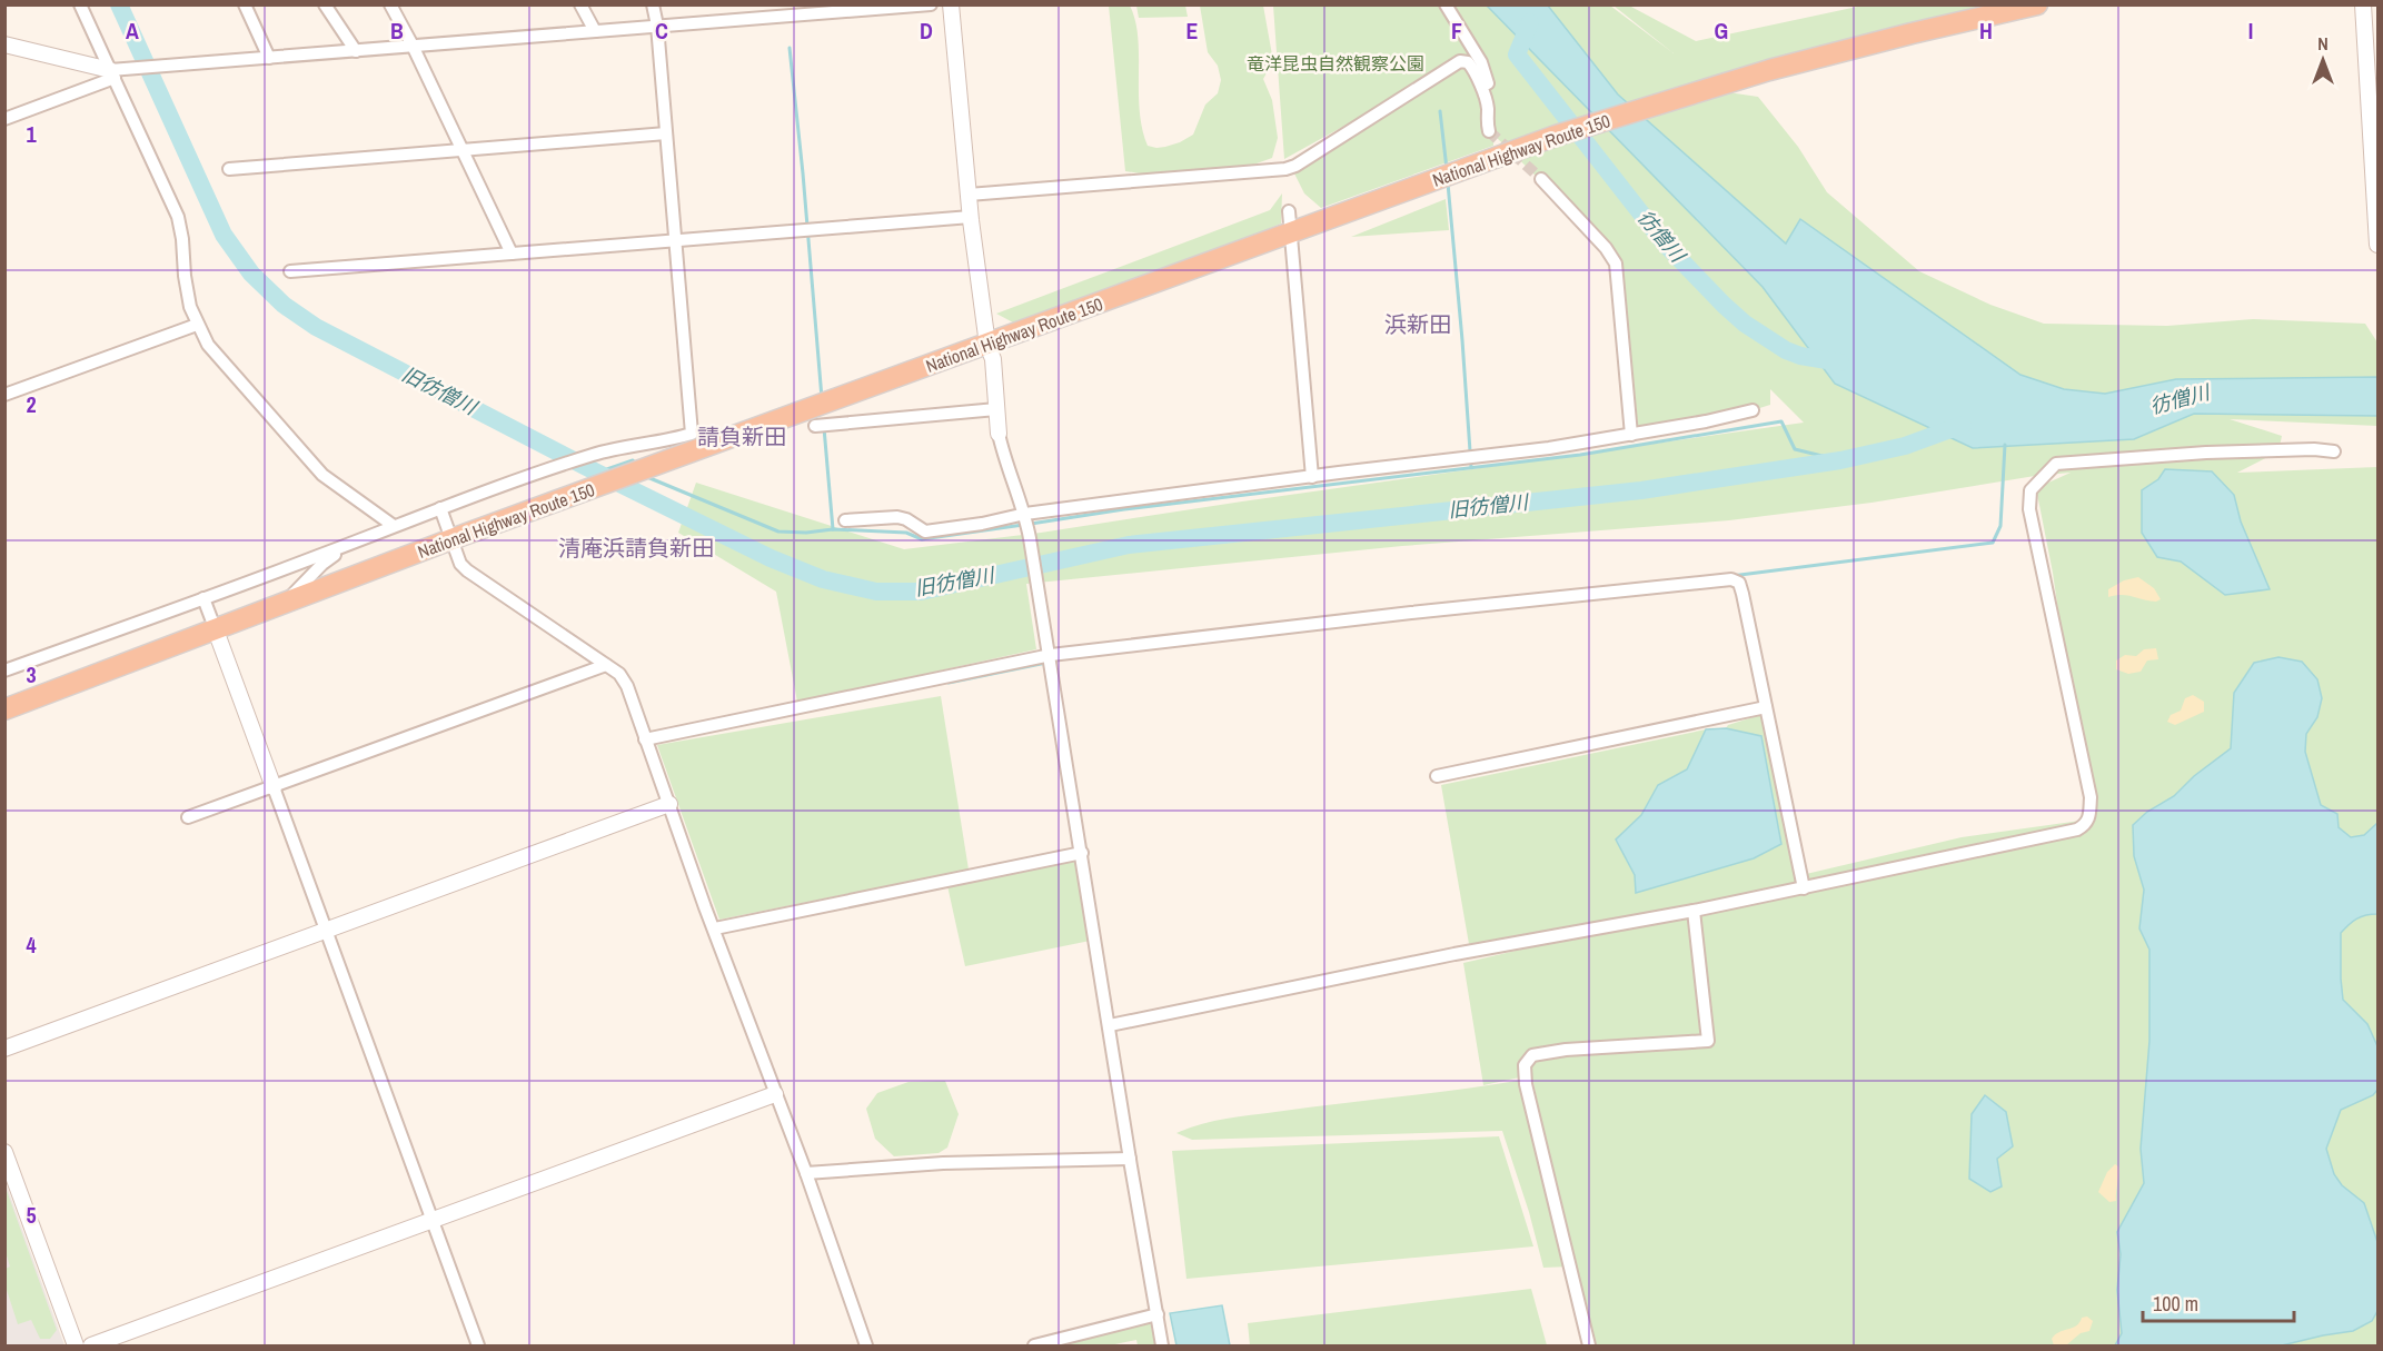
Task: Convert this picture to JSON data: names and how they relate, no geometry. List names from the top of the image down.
{
  "streets": {
    "highway": ["National Highway Route 150"]
  },
  "districts": ["浜新田", "請負新田", "清庵浜請負新田"],
  "water": ["彷僧川", "旧彷僧川"],
  "parks": ["竜洋昆虫自然観察公園"],
  "scale_bar": "100 m",
  "north": "top",
  "grid": {
    "columns": [
      "A",
      "B",
      "C",
      "D",
      "E",
      "F",
      "G",
      "H",
      "I"
    ],
    "rows": [
      "1",
      "2",
      "3",
      "4",
      "5"
    ]
  }
}
